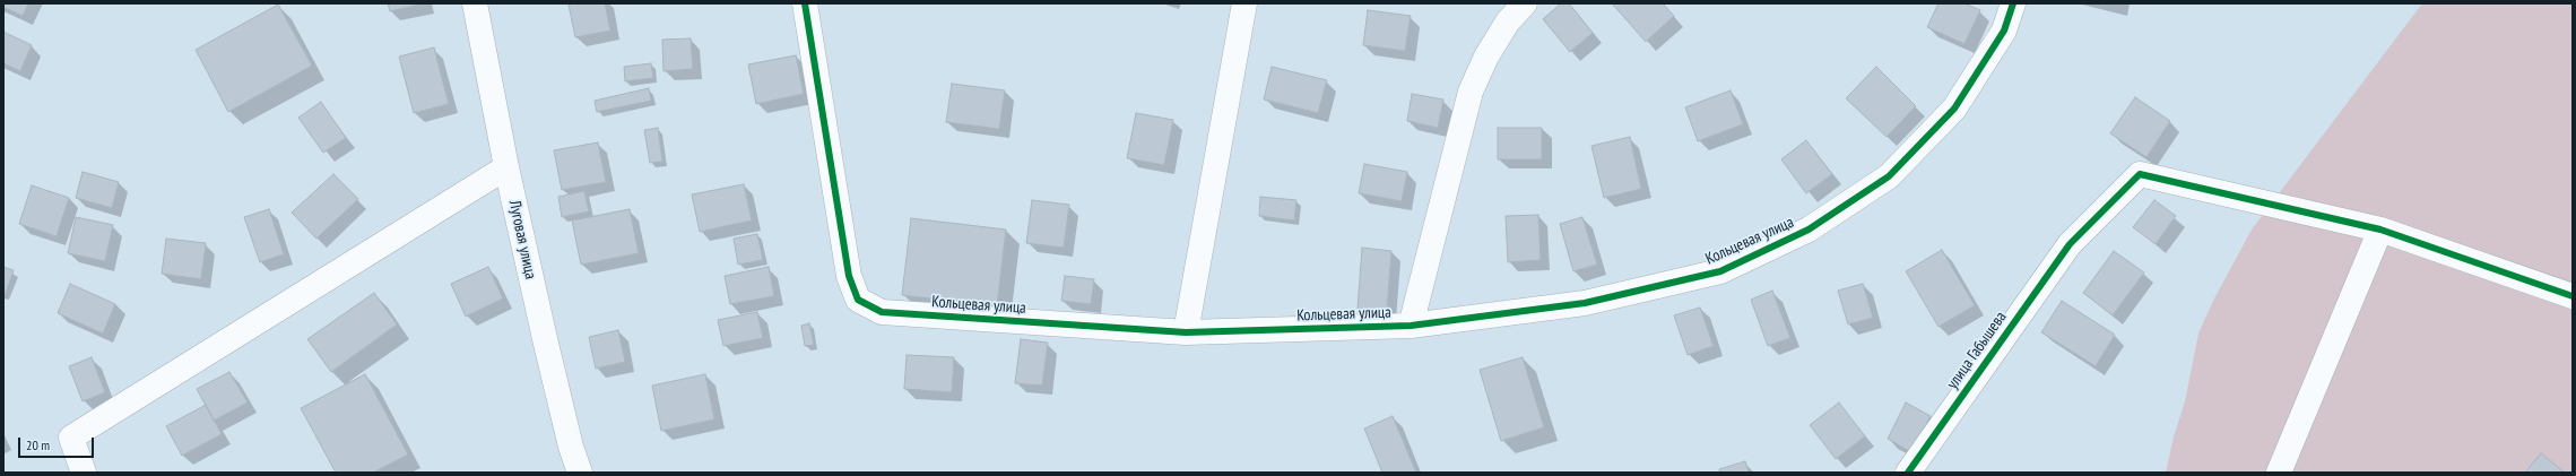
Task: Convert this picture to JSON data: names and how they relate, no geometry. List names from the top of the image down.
{
  "streets": {
    "street": ["Луговая улица", "Кольцевая улица", "улица Габышева"]
  },
  "scale_bar": "20 m"
}
